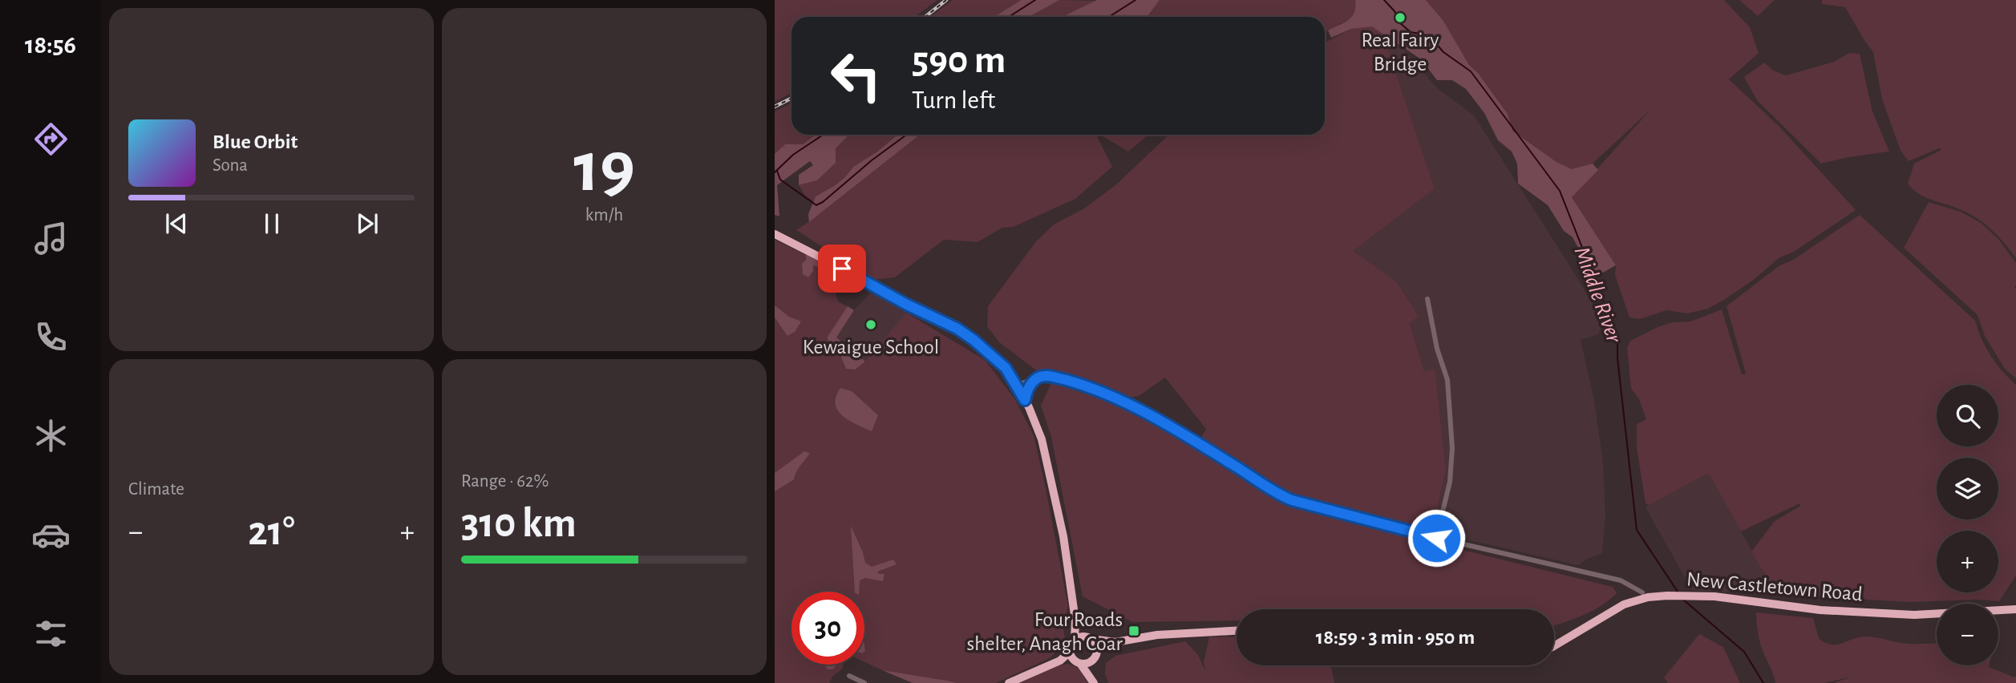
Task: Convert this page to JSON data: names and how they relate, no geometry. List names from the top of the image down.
{
  "streets": {
    "highway": ["New Castletown Road"]
  },
  "water": ["Middle River"],
  "places": {
    "other": ["Real Fairy Bridge", "Kewaigue School"],
    "transit": ["Four Roads shelter, Anagh Coar"]
  },
  "page": {
    "tabs": "18:56",
    "tile": [
      ["19", "km/h"],
      "Climate",
      ["Range · 62%", "310 km"]
    ],
    "turn": ["590 m", "Turn left"],
    "song": ["Blue Orbit", "Sona"],
    "map_buttons": ["+", "−"],
    "heat": ["−", "21°", "+"],
    "limit": "30",
    "trip": "18:59 · 3 min · 950 m"
  }
}
